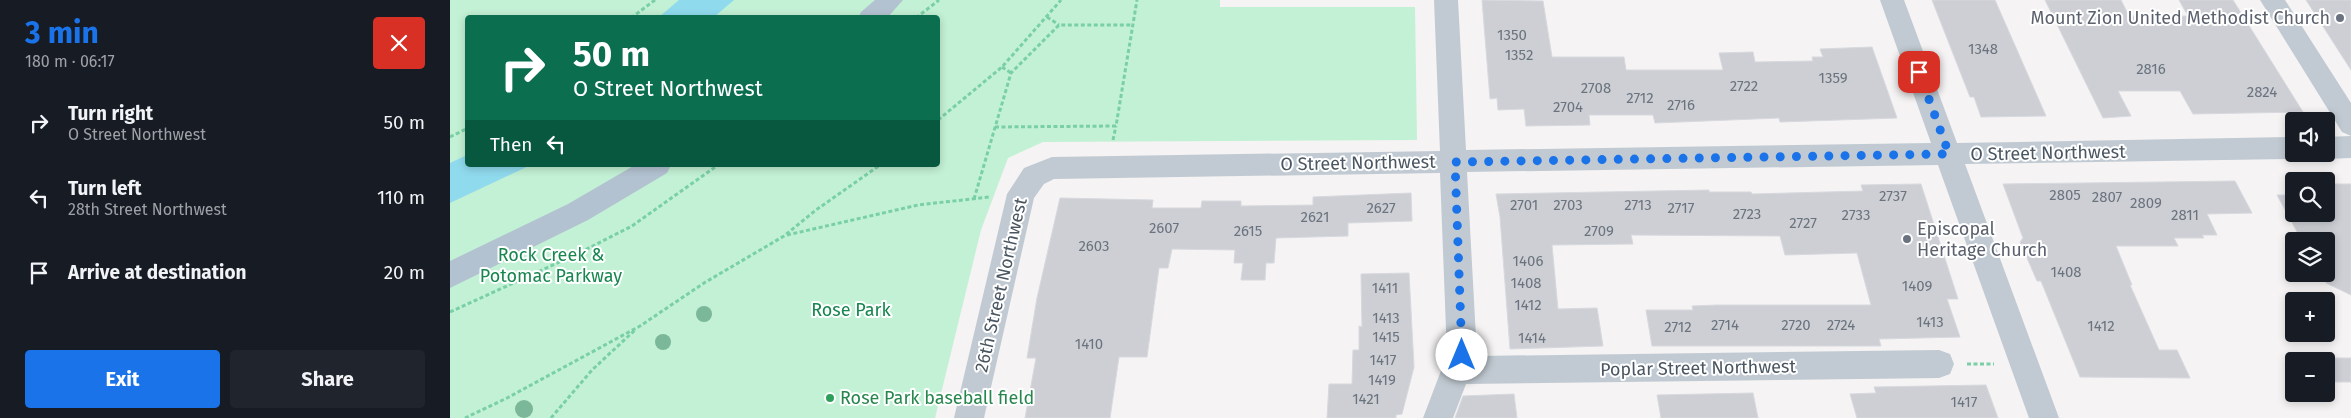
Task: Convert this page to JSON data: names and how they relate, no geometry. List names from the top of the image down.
{
  "streets": {
    "street": ["O Street Northwest", "26th Street Northwest", "Poplar Street Northwest"]
  },
  "crossings": [
    ["O Street Northwest", "26th Street Northwest"]
  ],
  "parks": ["Rock Creek & Potomac Parkway", "Rose Park"],
  "places": ["Mount Zion United Methodist Church", "Episcopal Heritage Church", "Rose Park baseball field"],
  "house_numbers": [
    "1350",
    "1348",
    "1352",
    "2816",
    "1359",
    "2722",
    "2708",
    "2824",
    "2712",
    "2716",
    "2704",
    "2805",
    "2737",
    "2807",
    "2809",
    "2701",
    "2703",
    "2713",
    "2627",
    "2717",
    "2723",
    "2733",
    "2811",
    "2621",
    "2727",
    "2607",
    "2615",
    "2709",
    "2603",
    "1406",
    "1408",
    "1408",
    "1409",
    "1411",
    "1412",
    "1413",
    "1413",
    "2714",
    "2720",
    "2724",
    "1412",
    "2712",
    "1415",
    "1414",
    "1410",
    "1417",
    "1419",
    "1421",
    "1417"
  ],
  "page": {
    "heading": ["3 min", "180 m · 06:17"],
    "turn": ["50 m", "O Street Northwest"],
    "list": [
      {
        "name": "Turn right",
        "note": "O Street Northwest",
        "value": "50 m"
      },
      {
        "name": "Turn left",
        "note": "28th Street Northwest",
        "value": "110 m"
      },
      {
        "name": "Arrive at destination",
        "value": "20 m"
      }
    ],
    "map_buttons": ["+", "−"],
    "then": "Then",
    "buttons": ["Exit", "Share"]
  }
}
